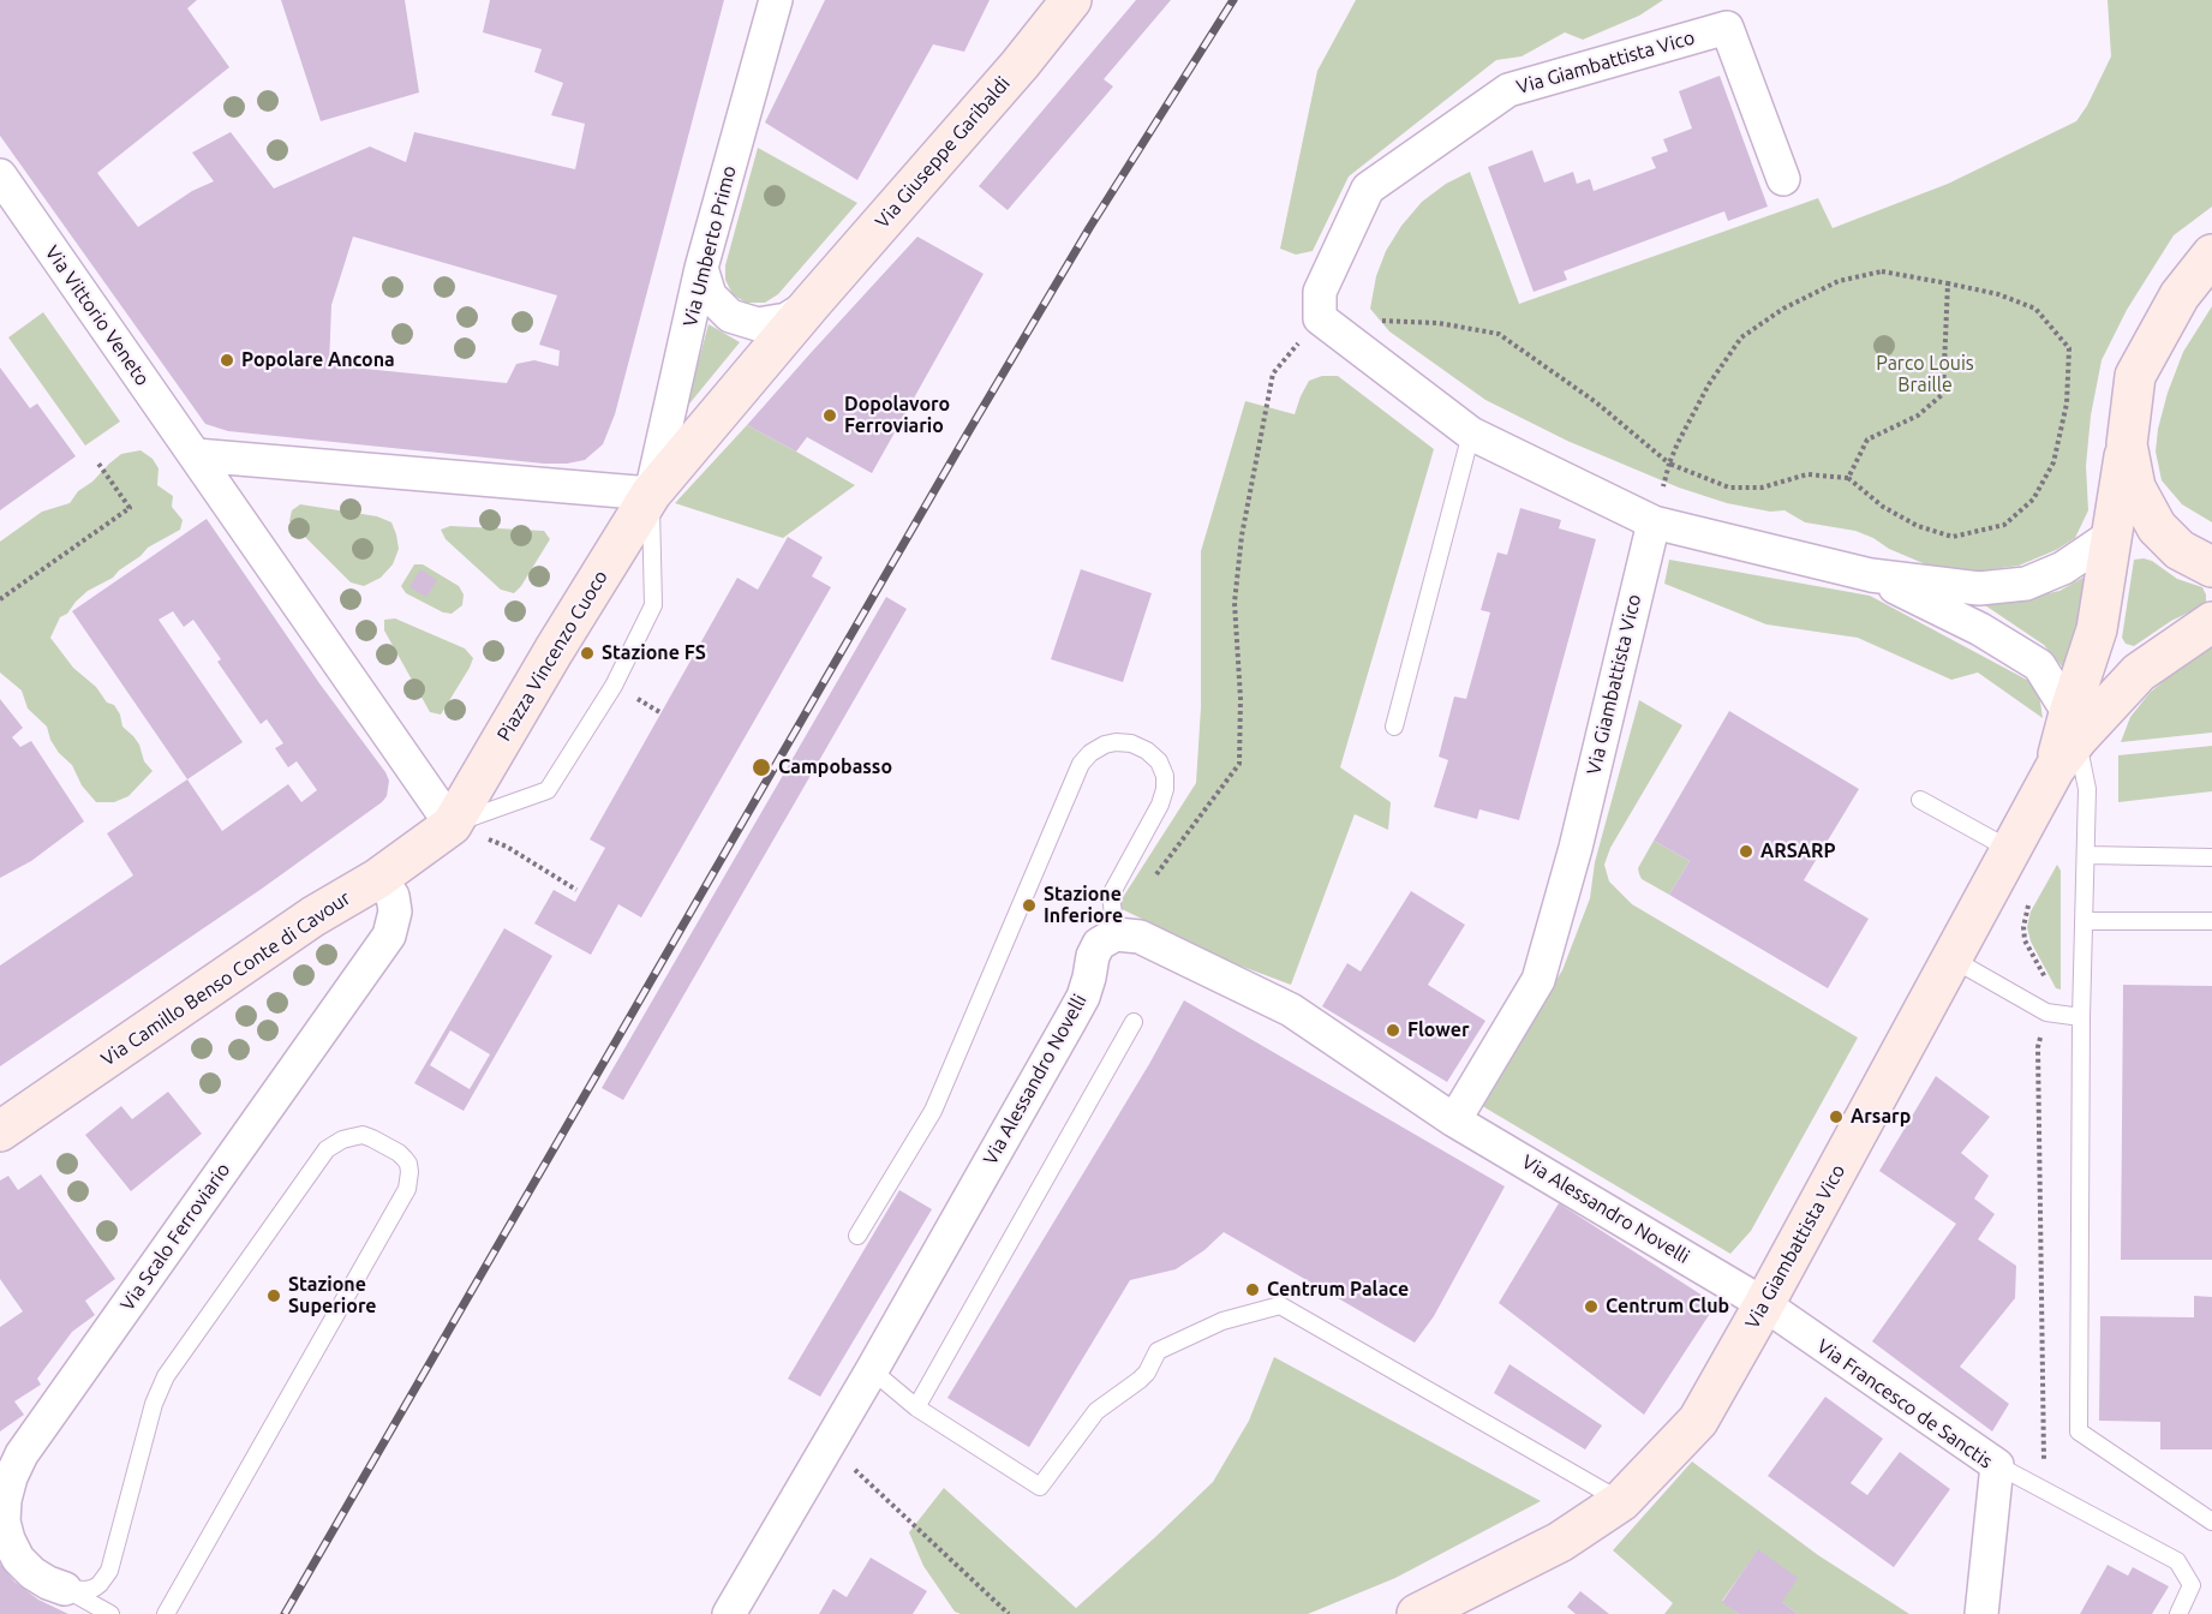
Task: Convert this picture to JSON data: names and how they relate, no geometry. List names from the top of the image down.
{
  "streets": {
    "street": [
      "Via Giambattista Vico",
      "Via Giuseppe Garibaldi",
      "Via Umberto Primo",
      "Via Vittorio Veneto",
      "Piazza Vincenzo Cuoco",
      "Via Camillo Benso Conte di Cavour",
      "Via Alessandro Novelli",
      "Via Scalo Ferroviario",
      "Via Francesco de Sanctis"
    ]
  },
  "crossings": [
    ["Via Giambattista Vico", "Via Alessandro Novelli"],
    ["Via Giambattista Vico", "Via Francesco de Sanctis"],
    ["Via Giuseppe Garibaldi", "Via Umberto Primo"],
    ["Via Giuseppe Garibaldi", "Piazza Vincenzo Cuoco"],
    ["Via Umberto Primo", "Piazza Vincenzo Cuoco"],
    ["Piazza Vincenzo Cuoco", "Via Camillo Benso Conte di Cavour"],
    ["Via Camillo Benso Conte di Cavour", "Via Scalo Ferroviario"],
    ["Via Alessandro Novelli", "Via Francesco de Sanctis"]
  ],
  "parks": ["Parco Louis Braille"],
  "places": [
    "Popolare Ancona",
    "Dopolavoro Ferroviario",
    "Stazione FS",
    "Campobasso",
    "ARSARP",
    "Stazione Inferiore",
    "Flower",
    "Arsarp",
    "Centrum Palace",
    "Stazione Superiore",
    "Centrum Club"
  ]
}
